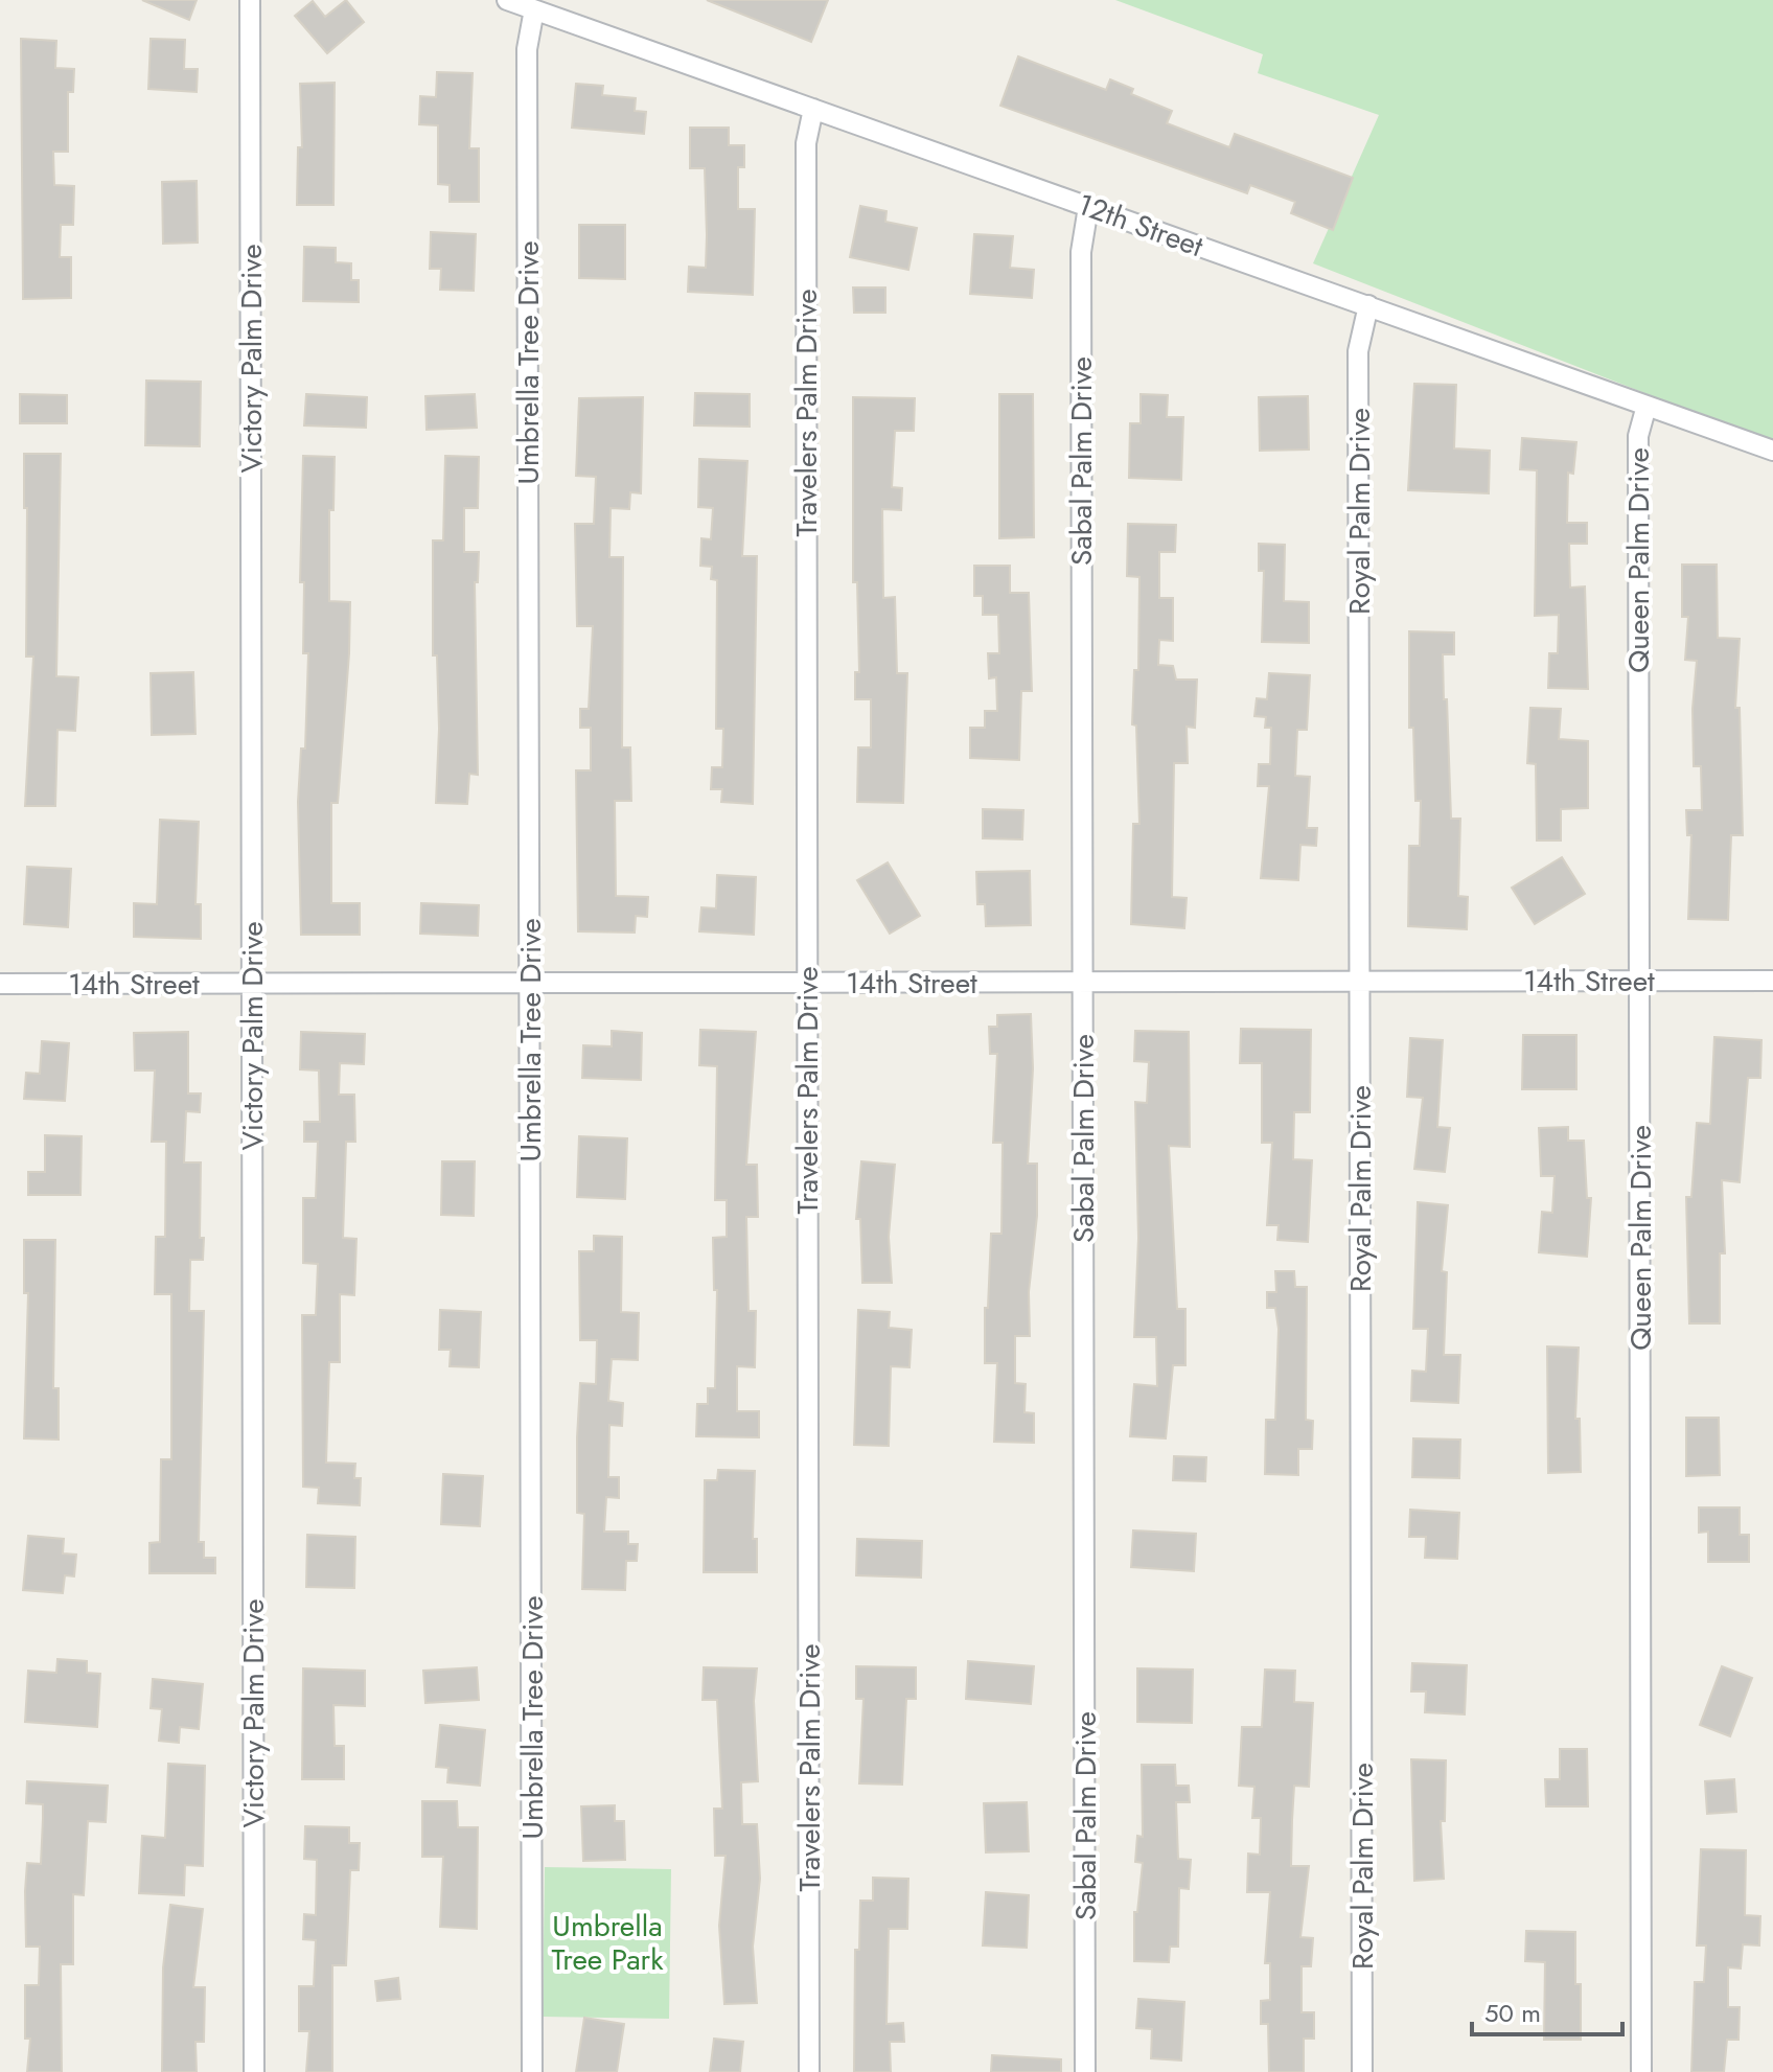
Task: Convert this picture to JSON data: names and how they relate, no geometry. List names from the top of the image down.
{
  "streets": {
    "street": [
      "12th Street",
      "Victory Palm Drive",
      "Umbrella Tree Drive",
      "Travelers Palm Drive",
      "Sabal Palm Drive",
      "Royal Palm Drive",
      "Queen Palm Drive",
      "14th Street"
    ]
  },
  "crossings": [
    ["12th Street", "Umbrella Tree Drive"],
    ["12th Street", "Travelers Palm Drive"],
    ["12th Street", "Sabal Palm Drive"],
    ["12th Street", "Royal Palm Drive"],
    ["12th Street", "Queen Palm Drive"],
    ["Victory Palm Drive", "14th Street"],
    ["Umbrella Tree Drive", "14th Street"],
    ["Travelers Palm Drive", "14th Street"],
    ["Sabal Palm Drive", "14th Street"],
    ["Royal Palm Drive", "14th Street"],
    ["Queen Palm Drive", "14th Street"]
  ],
  "parks": ["Umbrella Tree Park"],
  "scale_bar": "50 m"
}
